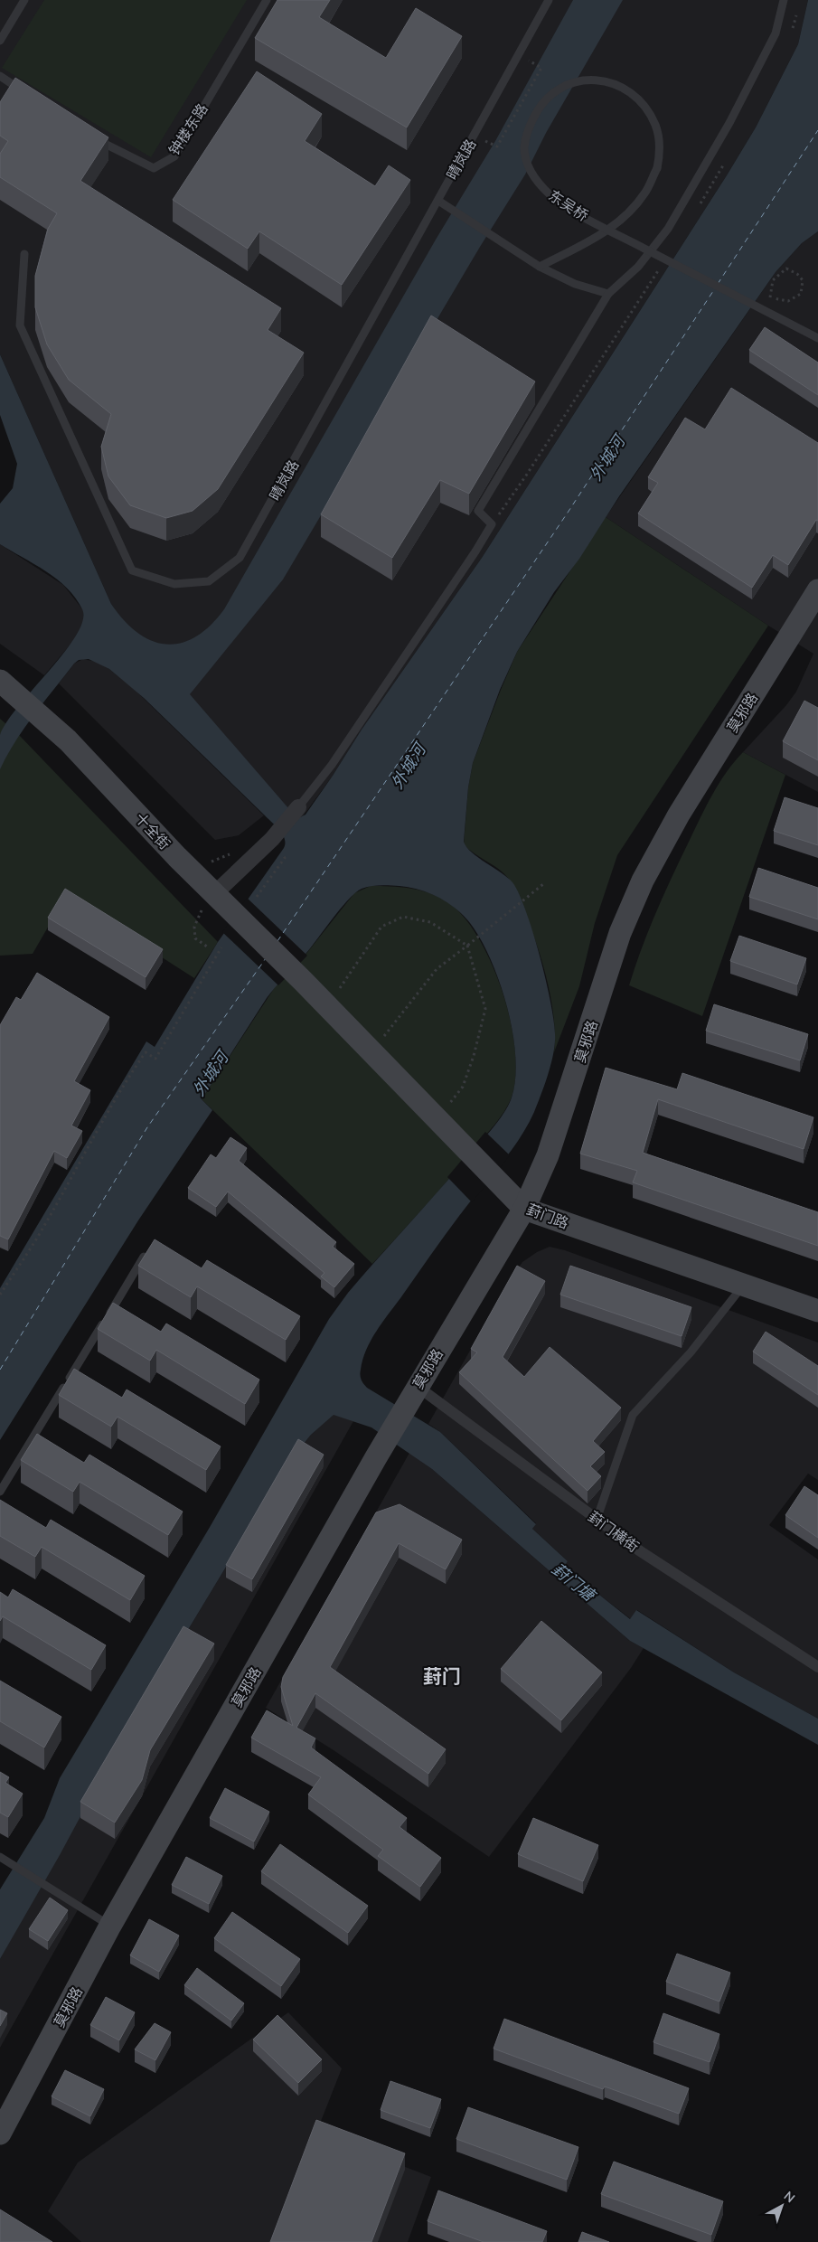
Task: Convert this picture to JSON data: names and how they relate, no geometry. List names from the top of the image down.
{
  "streets": {
    "main road": ["莫邪路", "十全街", "葑门路"],
    "street": ["葑门横街"],
    "lane": ["钟楼东路", "晴岚路", "东吴桥"]
  },
  "crossings": [
    ["莫邪路", "葑门路"],
    ["莫邪路", "葑门横街"],
    ["十全街", "葑门路"]
  ],
  "districts": ["葑门"],
  "water": ["外城河", "葑门塘"],
  "north": "top right"
}
